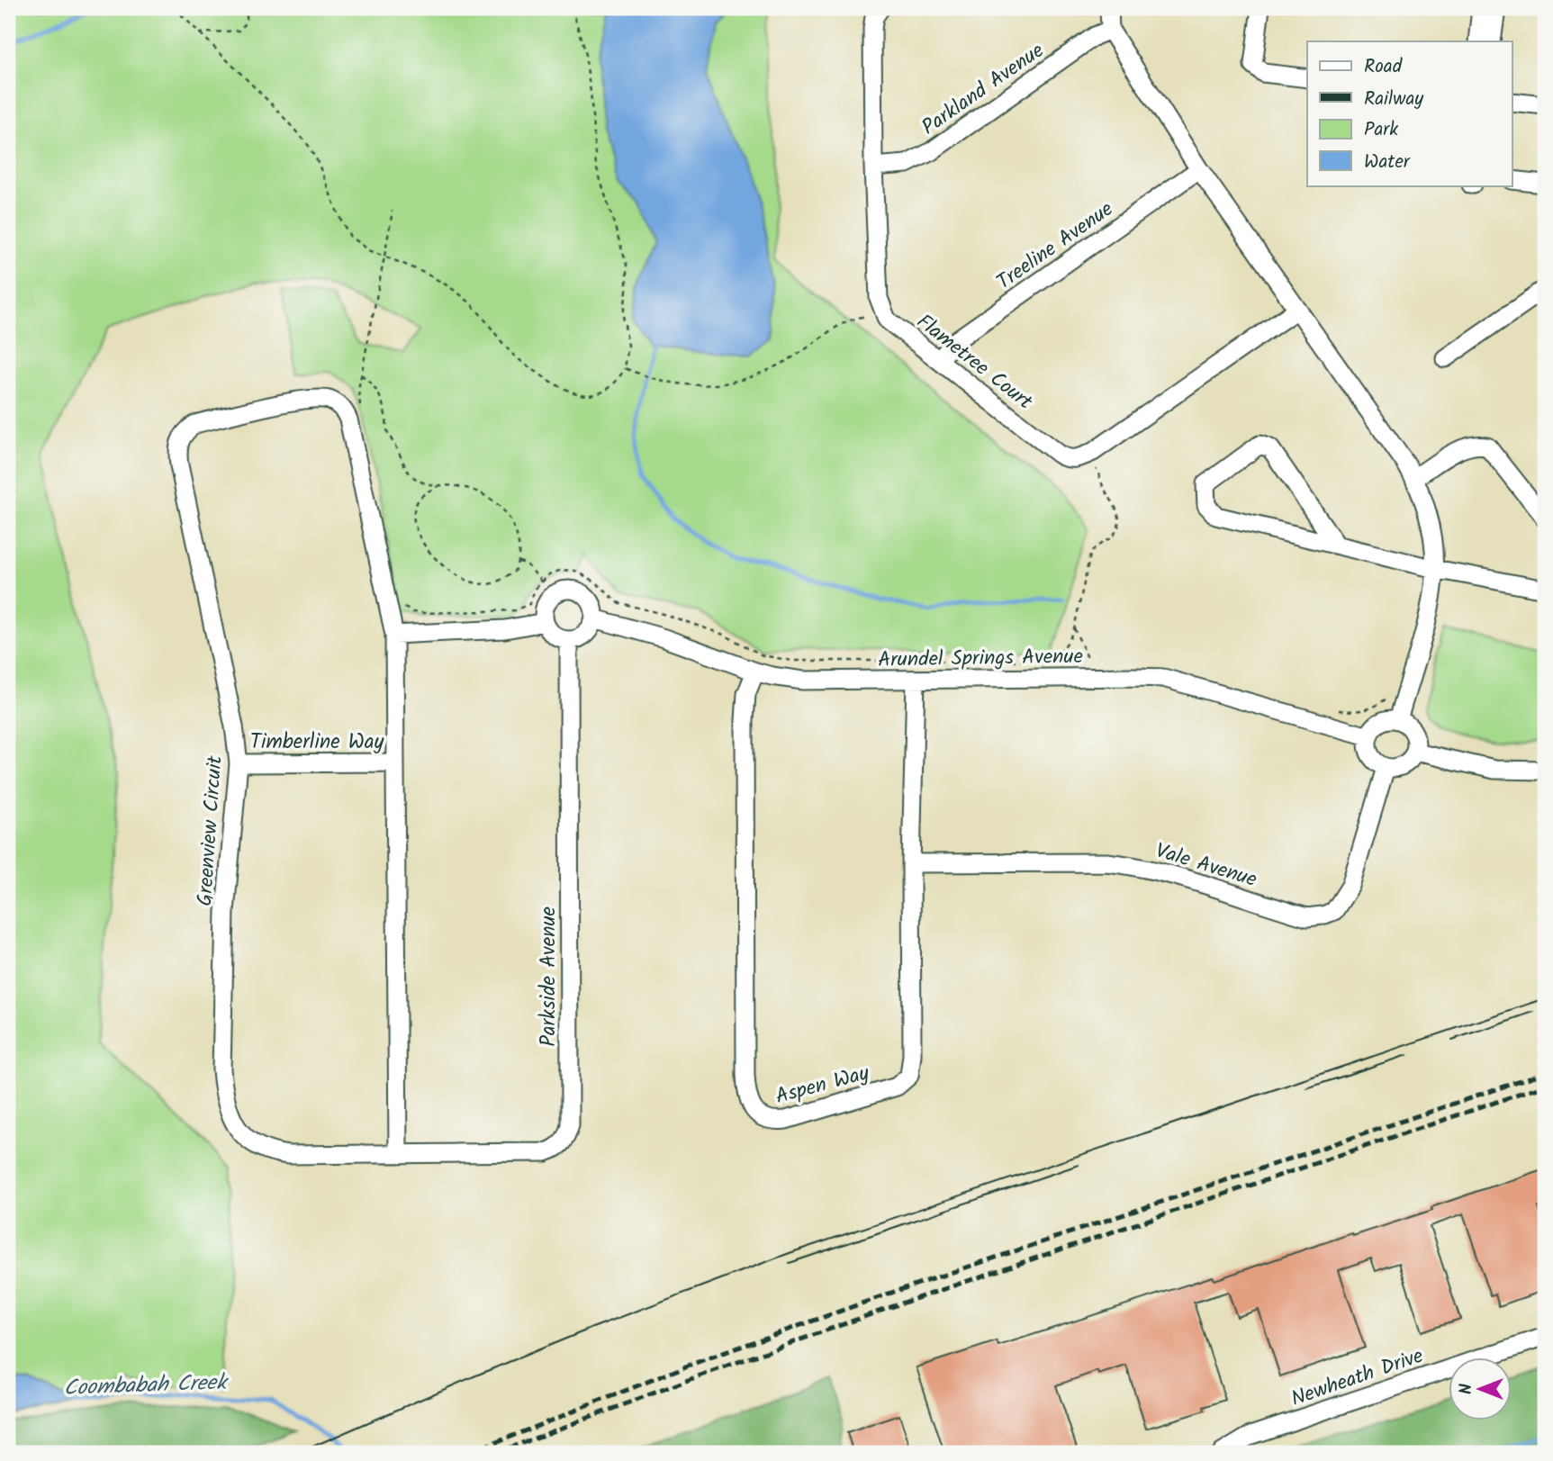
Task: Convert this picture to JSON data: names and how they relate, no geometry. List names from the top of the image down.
{
  "streets": {
    "street": [
      "Parkland Avenue",
      "Treeline Avenue",
      "Flametree Court",
      "Arundel Springs Avenue",
      "Timberline Way",
      "Greenview Circuit",
      "Vale Avenue",
      "Parkside Avenue",
      "Aspen Way",
      "Newheath Drive"
    ]
  },
  "crossings": [
    ["Parkland Avenue", "Flametree Court"],
    ["Treeline Avenue", "Flametree Court"],
    ["Arundel Springs Avenue", "Vale Avenue"],
    ["Arundel Springs Avenue", "Parkside Avenue"],
    ["Arundel Springs Avenue", "Aspen Way"],
    ["Timberline Way", "Greenview Circuit"],
    ["Greenview Circuit", "Parkside Avenue"],
    ["Vale Avenue", "Aspen Way"]
  ],
  "water": ["Coombabah Creek"],
  "legend": [
    "Road",
    "Railway",
    "Park",
    "Water"
  ],
  "north": "left"
}
